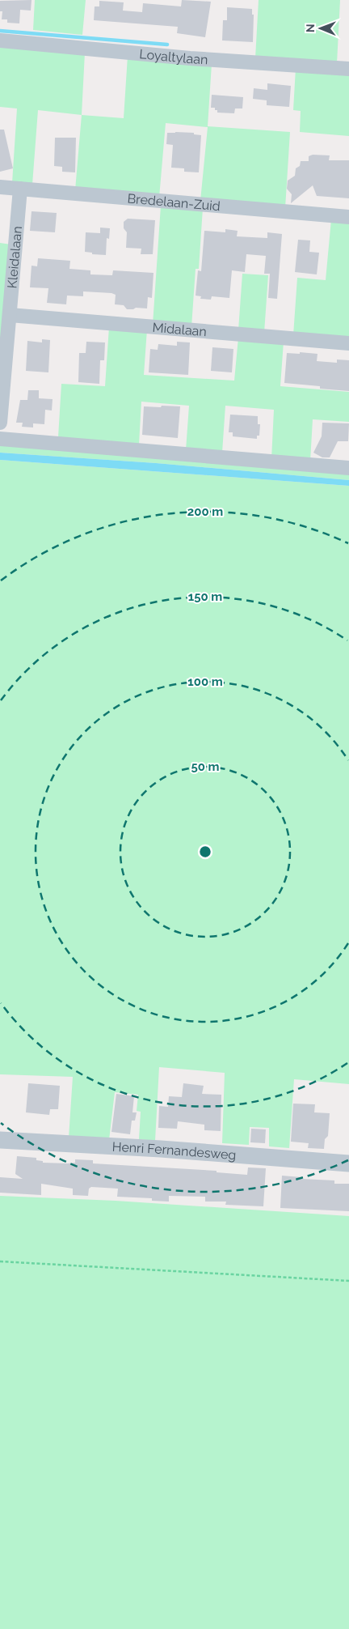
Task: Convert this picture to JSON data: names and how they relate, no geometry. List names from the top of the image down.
{
  "streets": {
    "street": [
      "Loyaltylaan",
      "Bredelaan-Zuid",
      "Kleidalaan",
      "Midalaan",
      "Henri Fernandesweg"
    ]
  },
  "crossings": [
    ["Bredelaan-Zuid", "Kleidalaan"],
    ["Kleidalaan", "Midalaan"]
  ],
  "north": "left",
  "rings": [
    "200 m",
    "150 m",
    "100 m",
    "50 m"
  ]
}
